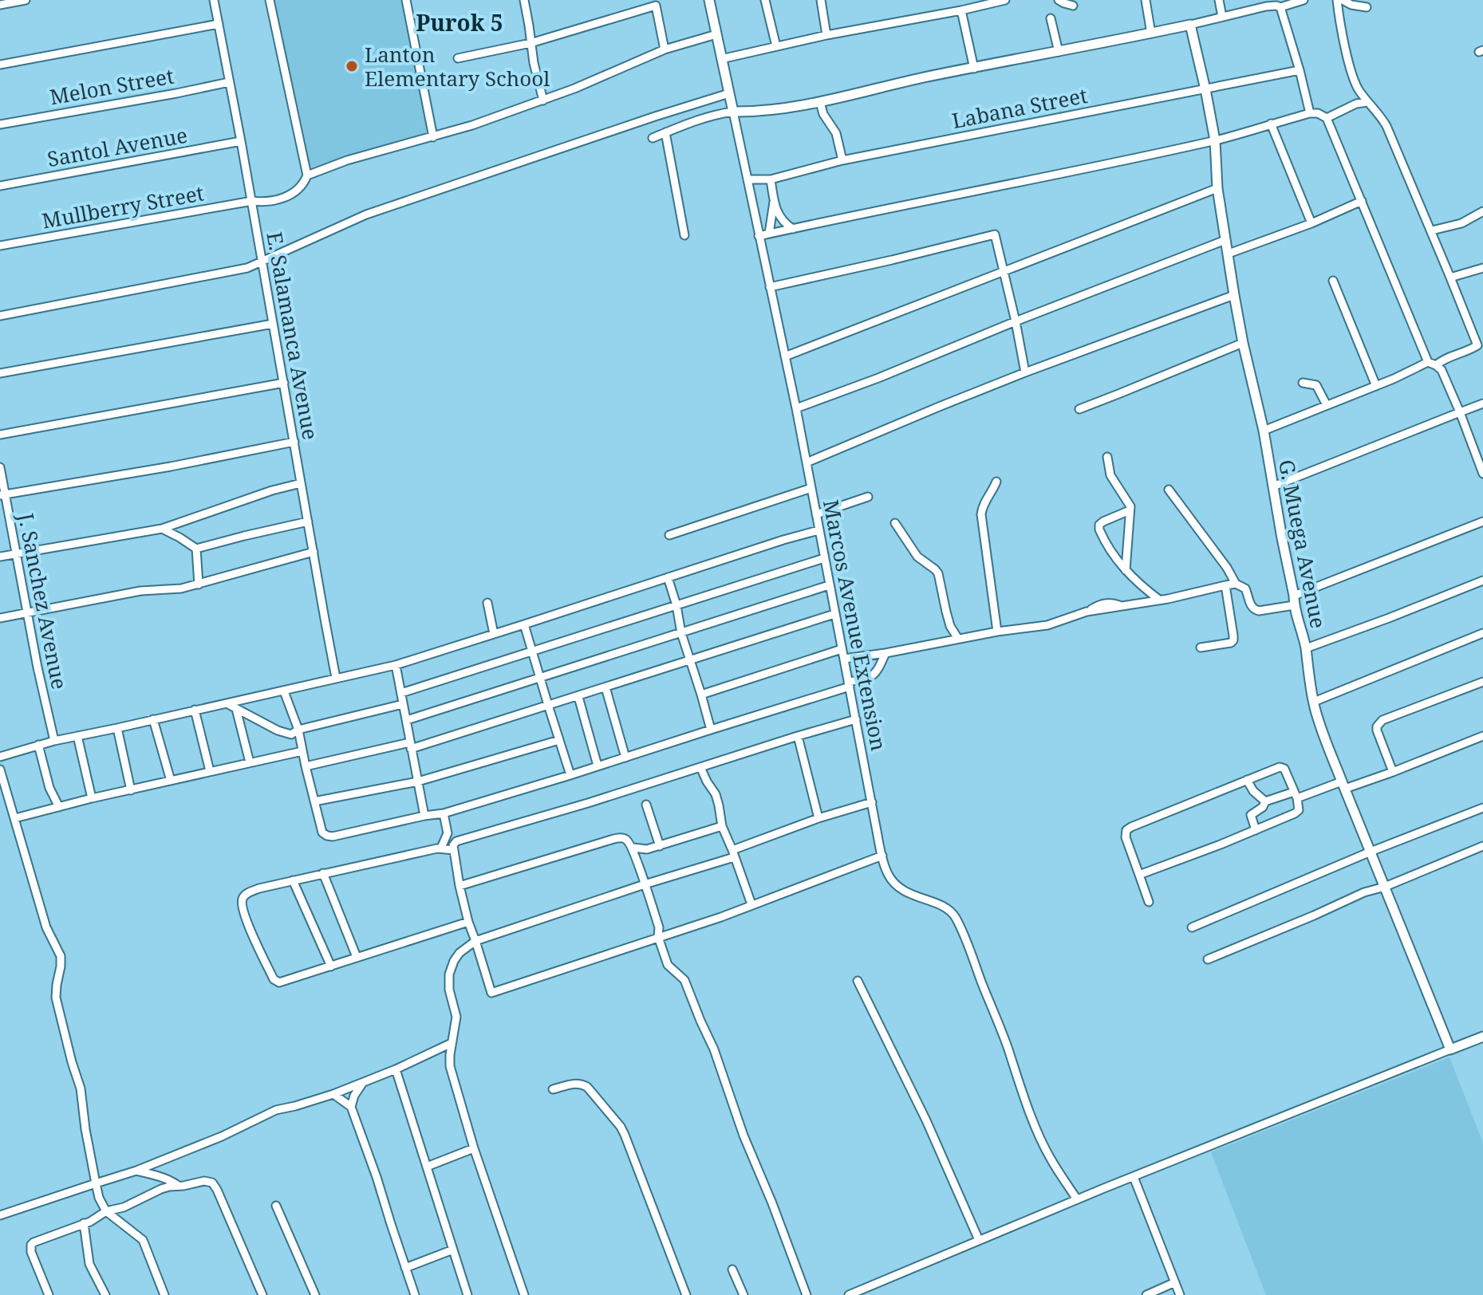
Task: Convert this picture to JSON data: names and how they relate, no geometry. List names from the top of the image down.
{
  "streets": {
    "street": [
      "Melon Street",
      "Labana Street",
      "Santol Avenue",
      "Mullberry Street",
      "E. Salamanca Avenue",
      "G. Muega Avenue",
      "J. Sanchez Avenue",
      "Marcos Avenue Extension"
    ]
  },
  "crossings": [
    ["Melon Street", "E. Salamanca Avenue"],
    ["Labana Street", "G. Muega Avenue"],
    ["Labana Street", "Marcos Avenue Extension"],
    ["Santol Avenue", "E. Salamanca Avenue"],
    ["Mullberry Street", "E. Salamanca Avenue"]
  ],
  "districts": ["Purok 5"],
  "places": ["Lanton Elementary School"]
}
